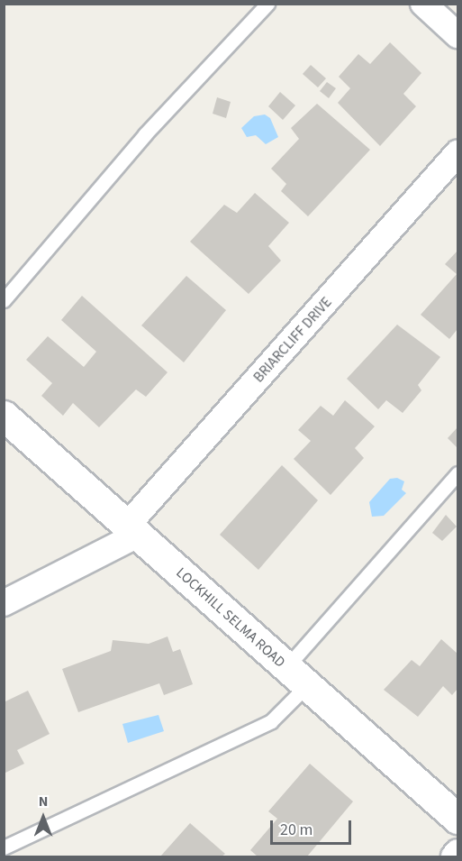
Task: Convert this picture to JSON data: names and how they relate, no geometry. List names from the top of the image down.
{
  "streets": {
    "main road": ["LOCKHILL SELMA ROAD"],
    "street": ["BRIARCLIFF DRIVE"]
  },
  "crossings": [
    ["BRIARCLIFF DRIVE", "LOCKHILL SELMA ROAD"]
  ],
  "scale_bar": "20 m",
  "north": "top"
}
